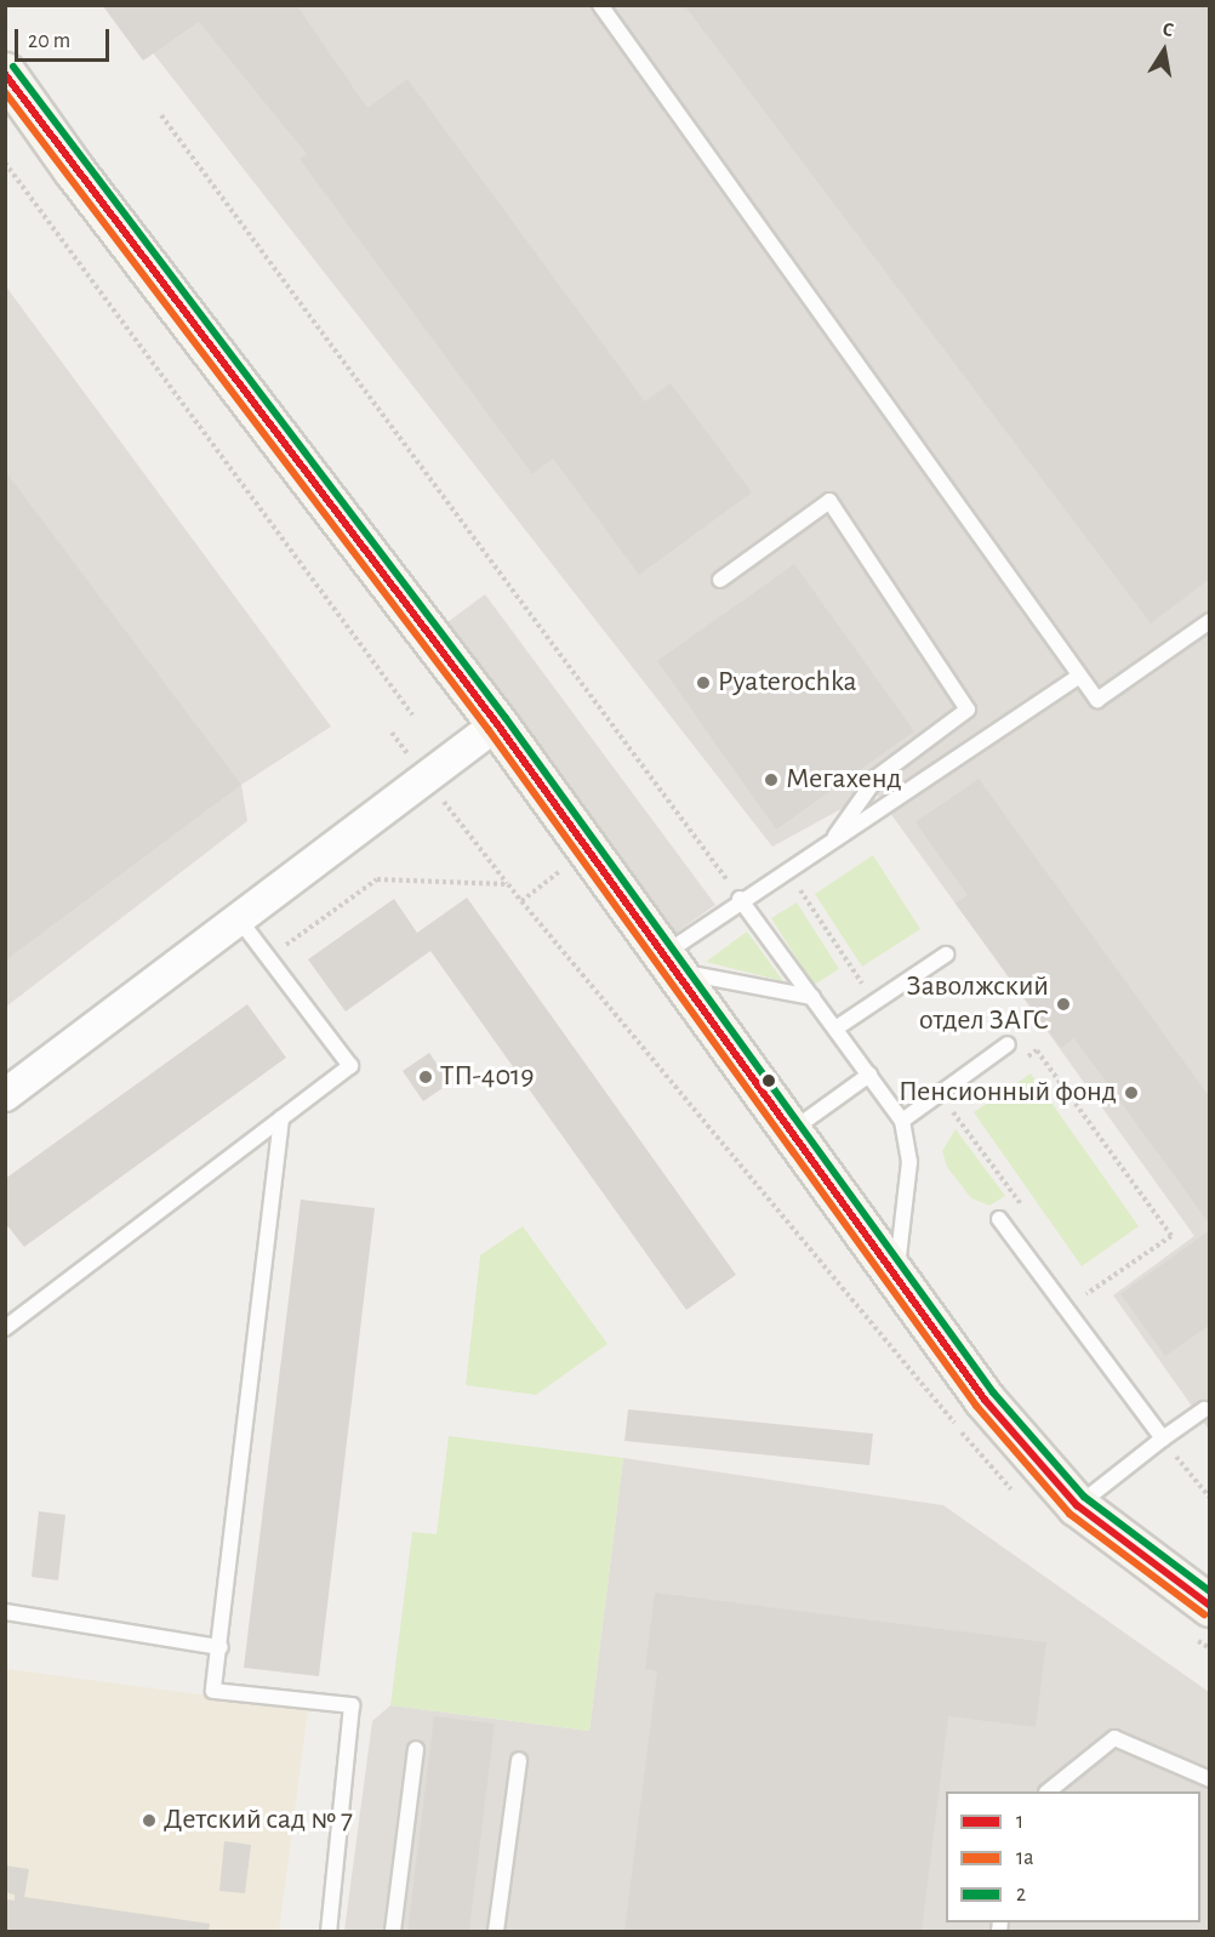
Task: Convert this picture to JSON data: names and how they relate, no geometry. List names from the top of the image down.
{
  "places": [
    "Pyaterochka",
    "Мегахенд",
    "Заволжский отдел ЗАГС",
    "ТП-4019",
    "Пенсионный фонд",
    "Детский сад № 7"
  ],
  "lines": ["transit line 2", "transit line 1", "transit line 1а"],
  "legend": ["1", "1а", "2"],
  "scale_bar": "20 m",
  "north": "top"
}
